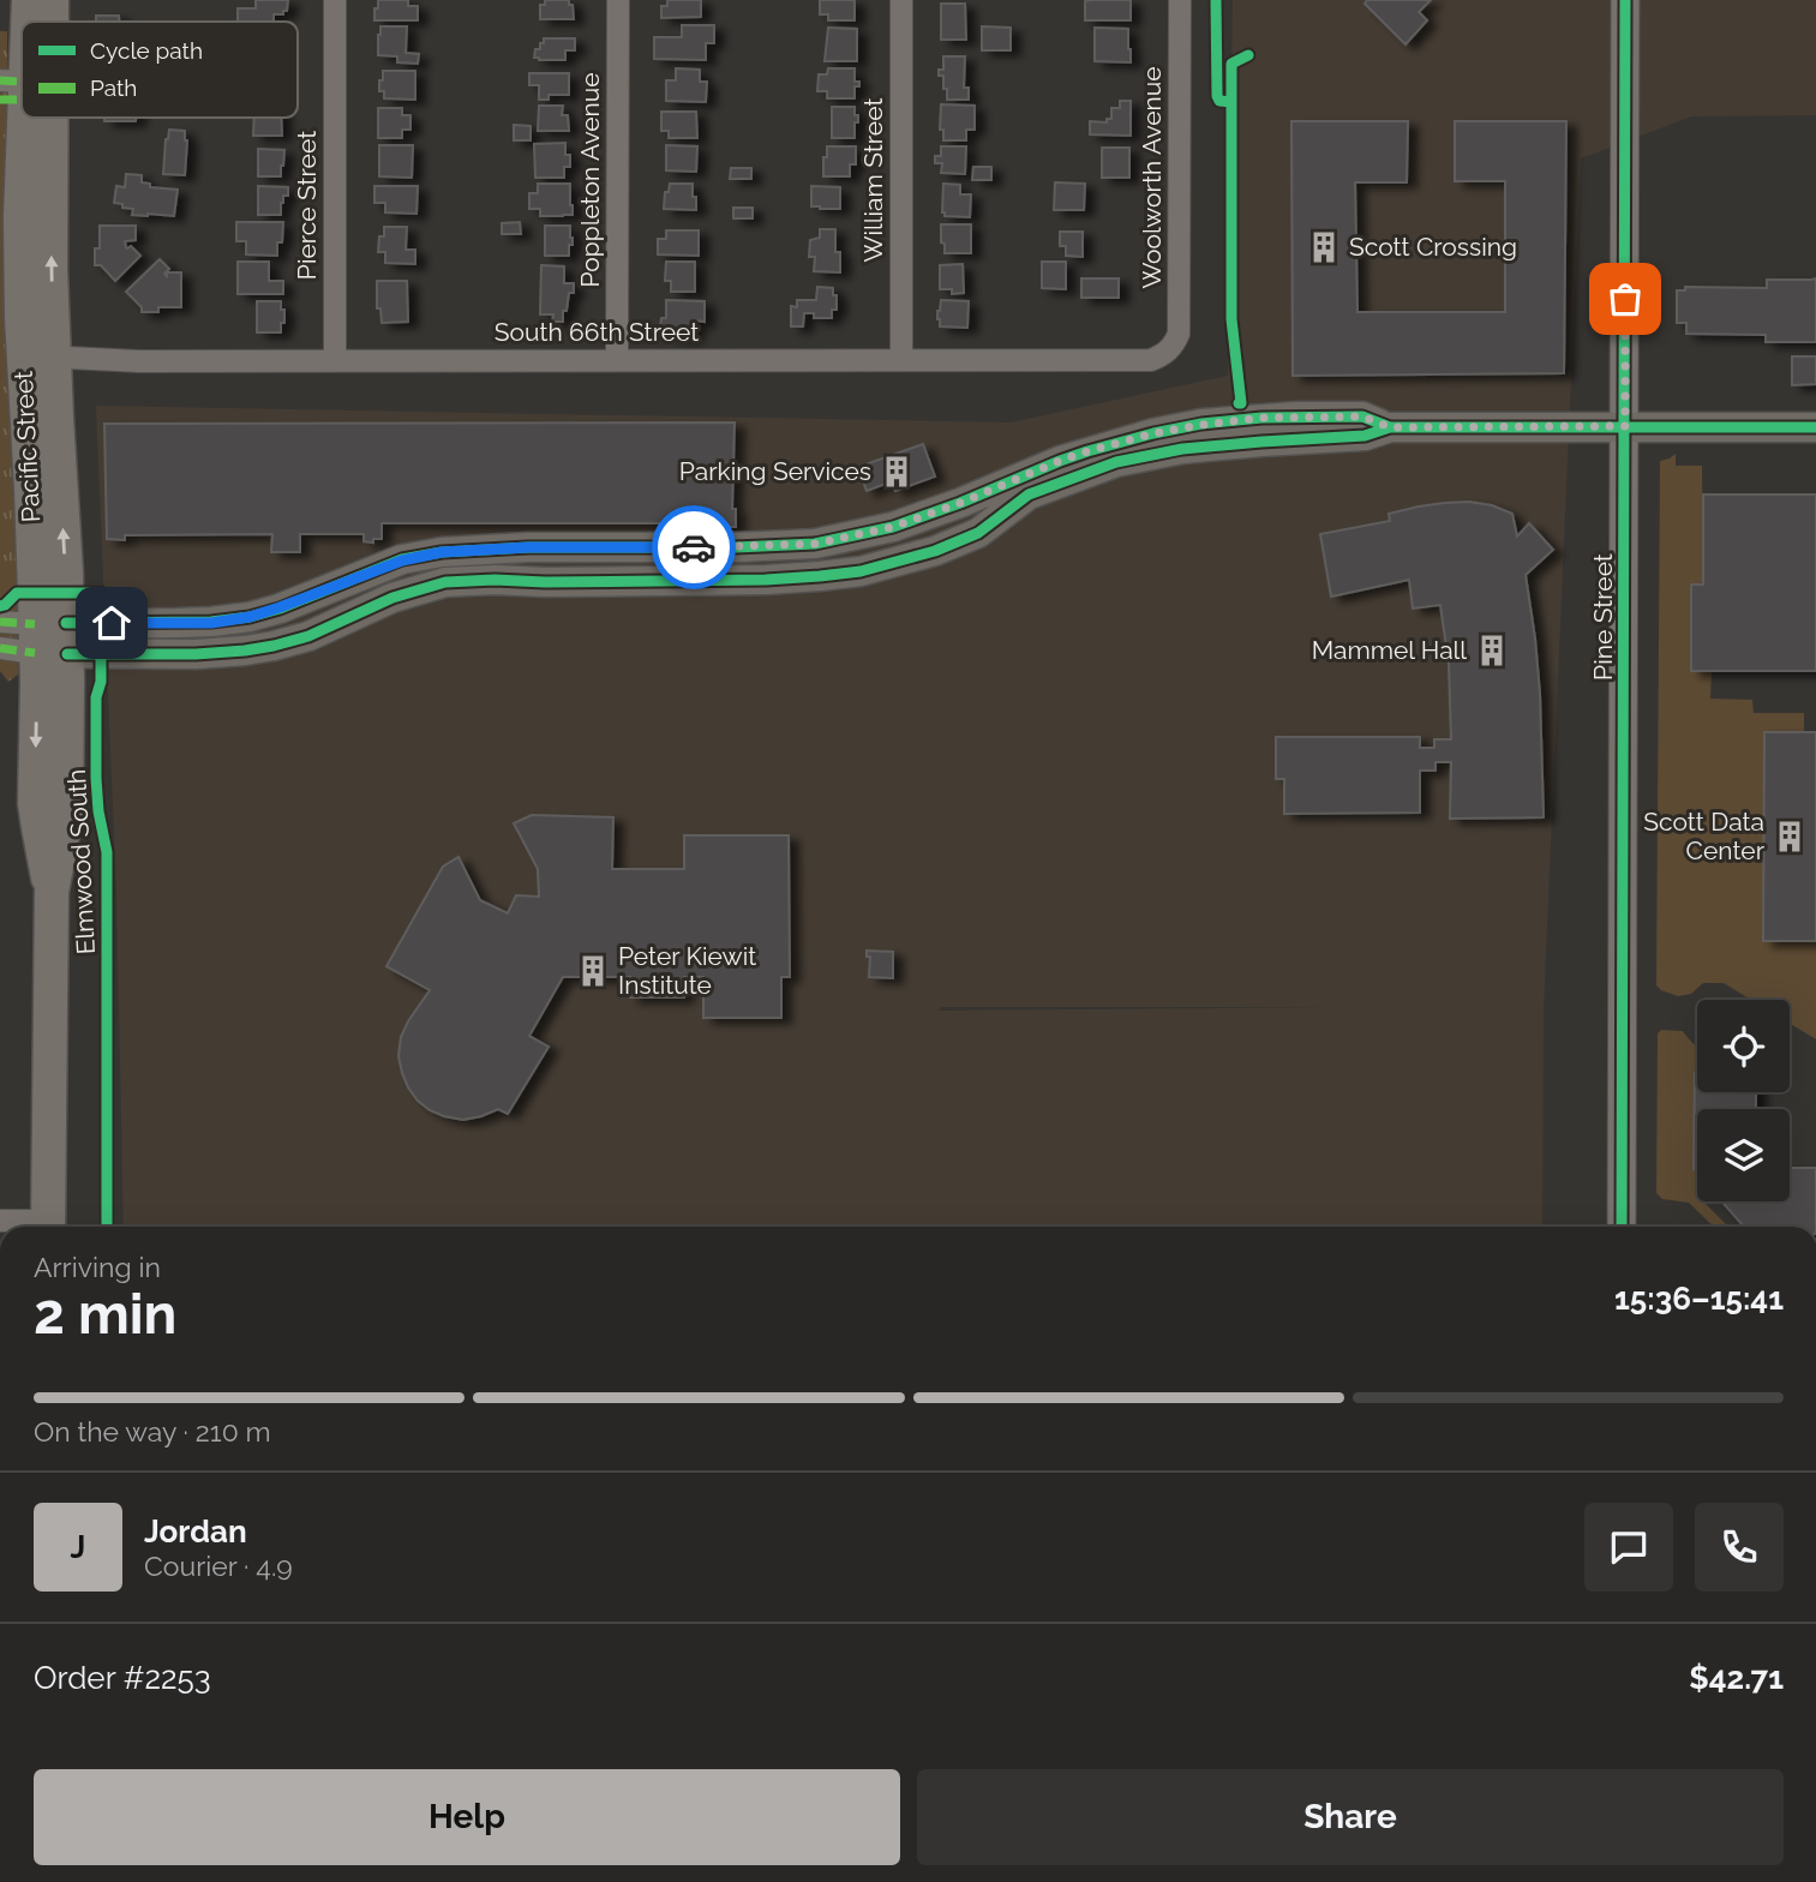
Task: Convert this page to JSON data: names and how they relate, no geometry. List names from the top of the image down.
{
  "streets": {
    "main road": ["Pacific Street"],
    "street": [
      "Woolworth Avenue",
      "Poppleton Avenue",
      "William Street",
      "Pierce Street",
      "South 66th Street",
      "Pine Street"
    ],
    "cycle path": ["Elmwood South"]
  },
  "crossings": [
    ["Woolworth Avenue", "South 66th Street"],
    ["Poppleton Avenue", "South 66th Street"],
    ["William Street", "South 66th Street"],
    ["Pierce Street", "South 66th Street"],
    ["South 66th Street", "Pacific Street"]
  ],
  "places": {
    "building": [
      "Scott Crossing",
      "Parking Services",
      "Mammel Hall",
      "Scott Data Center",
      "Peter Kiewit Institute"
    ]
  },
  "legend": ["Cycle path", "Path"],
  "page": {
    "heading": ["2 min", "Arriving in", "15:36–15:41"],
    "panel": [
      "Jordan",
      "Courier · 4.9",
      "Order #2253",
      "$42.71"
    ],
    "bar": "On the way · 210 m",
    "round": "J",
    "buttons": ["Help", "Share"]
  }
}
